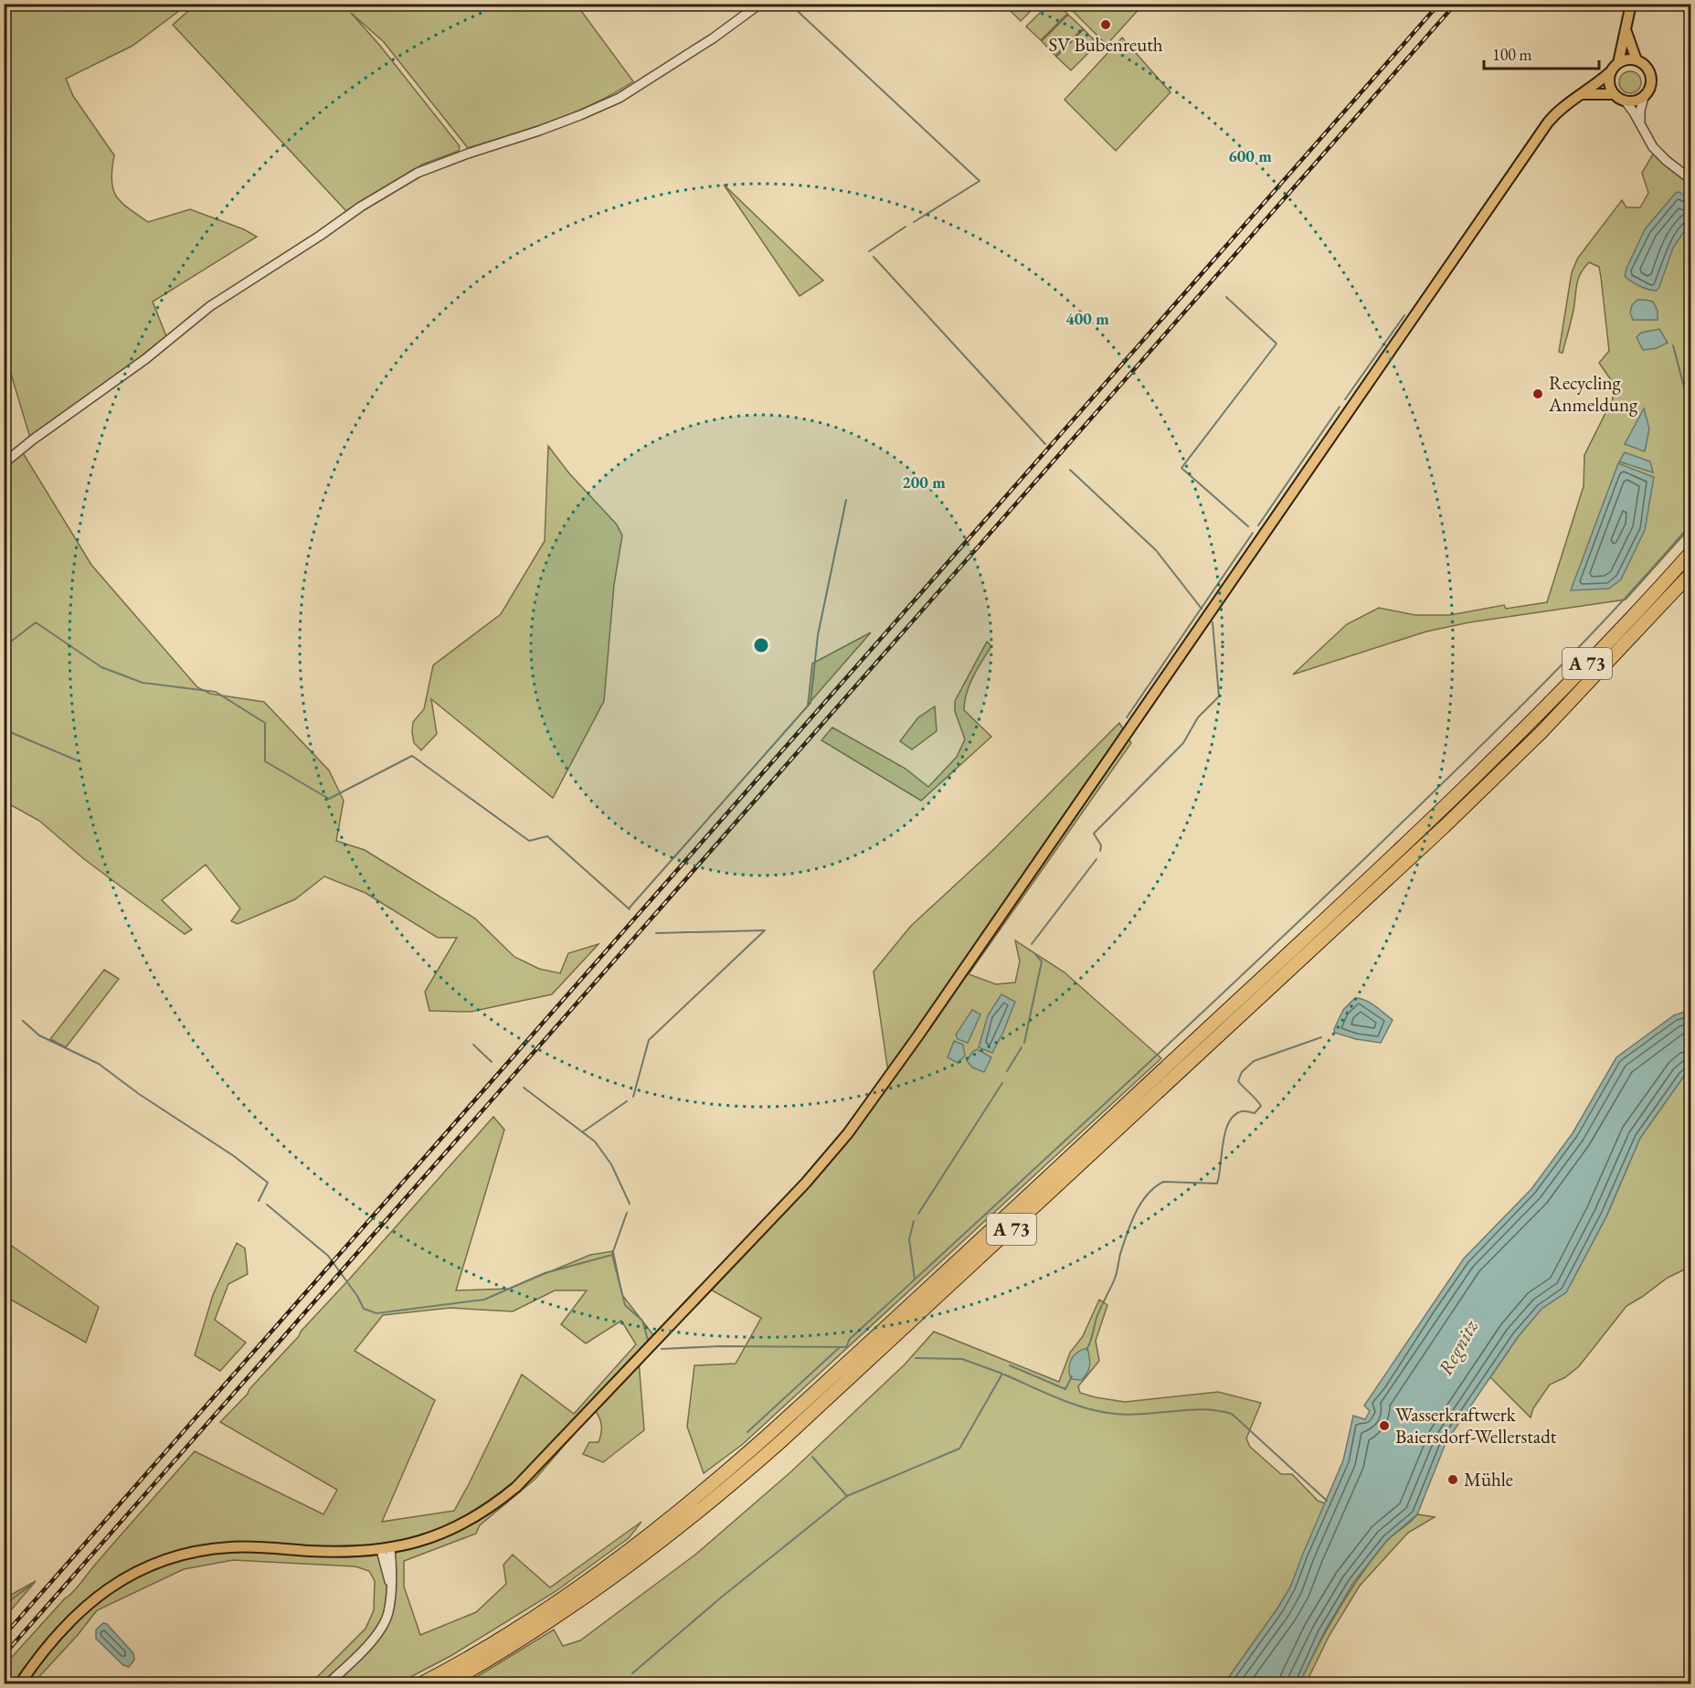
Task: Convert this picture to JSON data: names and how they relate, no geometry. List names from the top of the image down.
{
  "streets": {
    "highway": ["A 73"]
  },
  "water": ["Regnitz"],
  "places": [
    "SV Bubenreuth",
    "Recycling Anmeldung",
    "Wasserkraftwerk Baiersdorf-Wellerstadt",
    "Mühle"
  ],
  "scale_bar": "100 m",
  "rings": ["600 m", "400 m", "200 m"]
}
